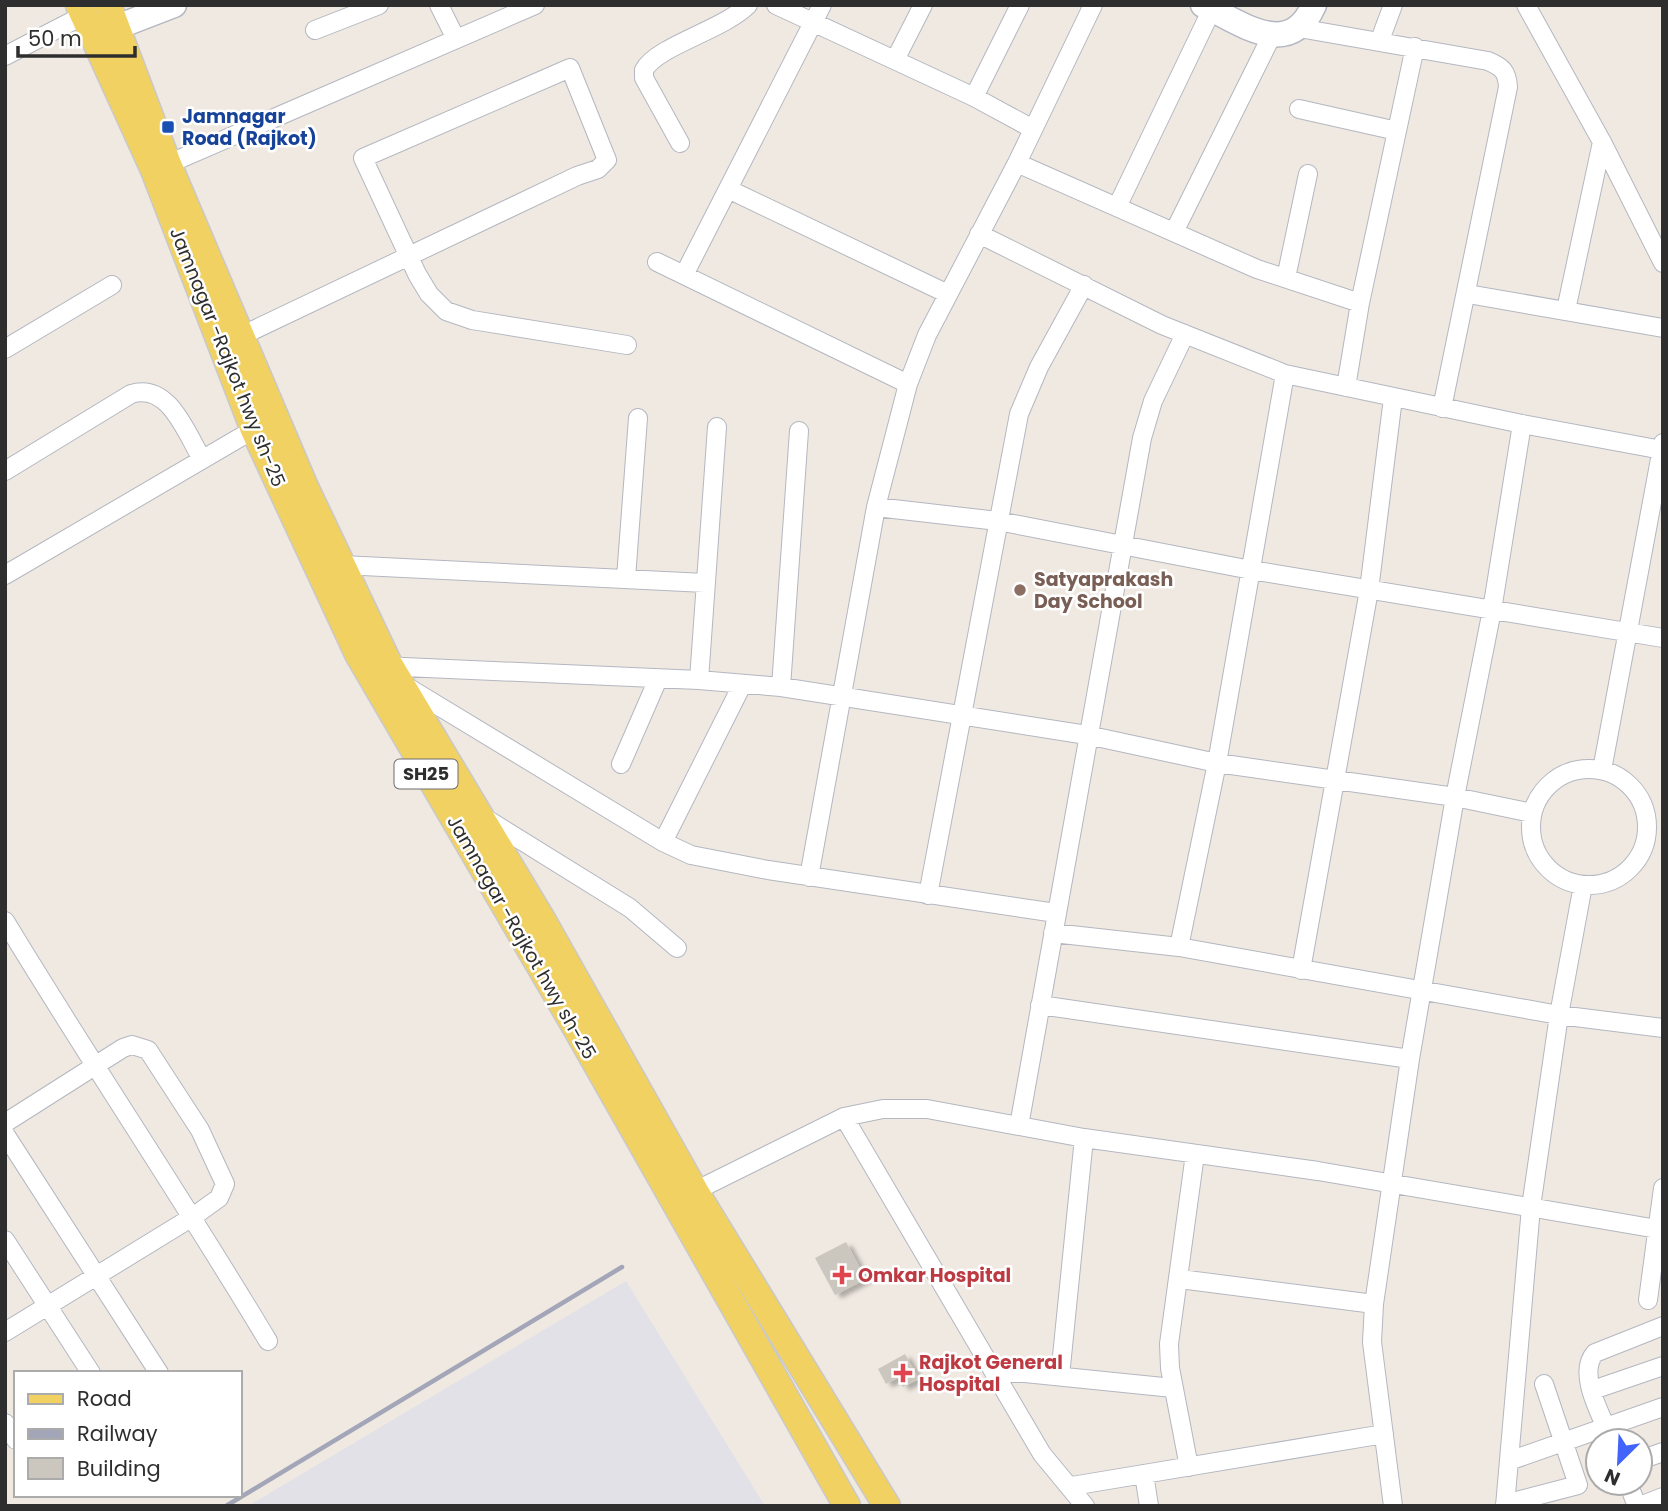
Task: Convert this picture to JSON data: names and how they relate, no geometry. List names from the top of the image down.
{
  "streets": {
    "main road": ["Jamnagar -Rajkot hwy sh-25", "SH25"]
  },
  "crossings": [
    ["Jamnagar -Rajkot hwy sh-25", "SH25"]
  ],
  "places": {
    "transit": ["Jamnagar Road (Rajkot)"],
    "other": ["Satyaprakash Day School"],
    "health": ["Omkar Hospital", "Rajkot General Hospital"]
  },
  "legend": ["Road", "Railway", "Building"],
  "scale_bar": "50 m",
  "north": "bottom left"
}
